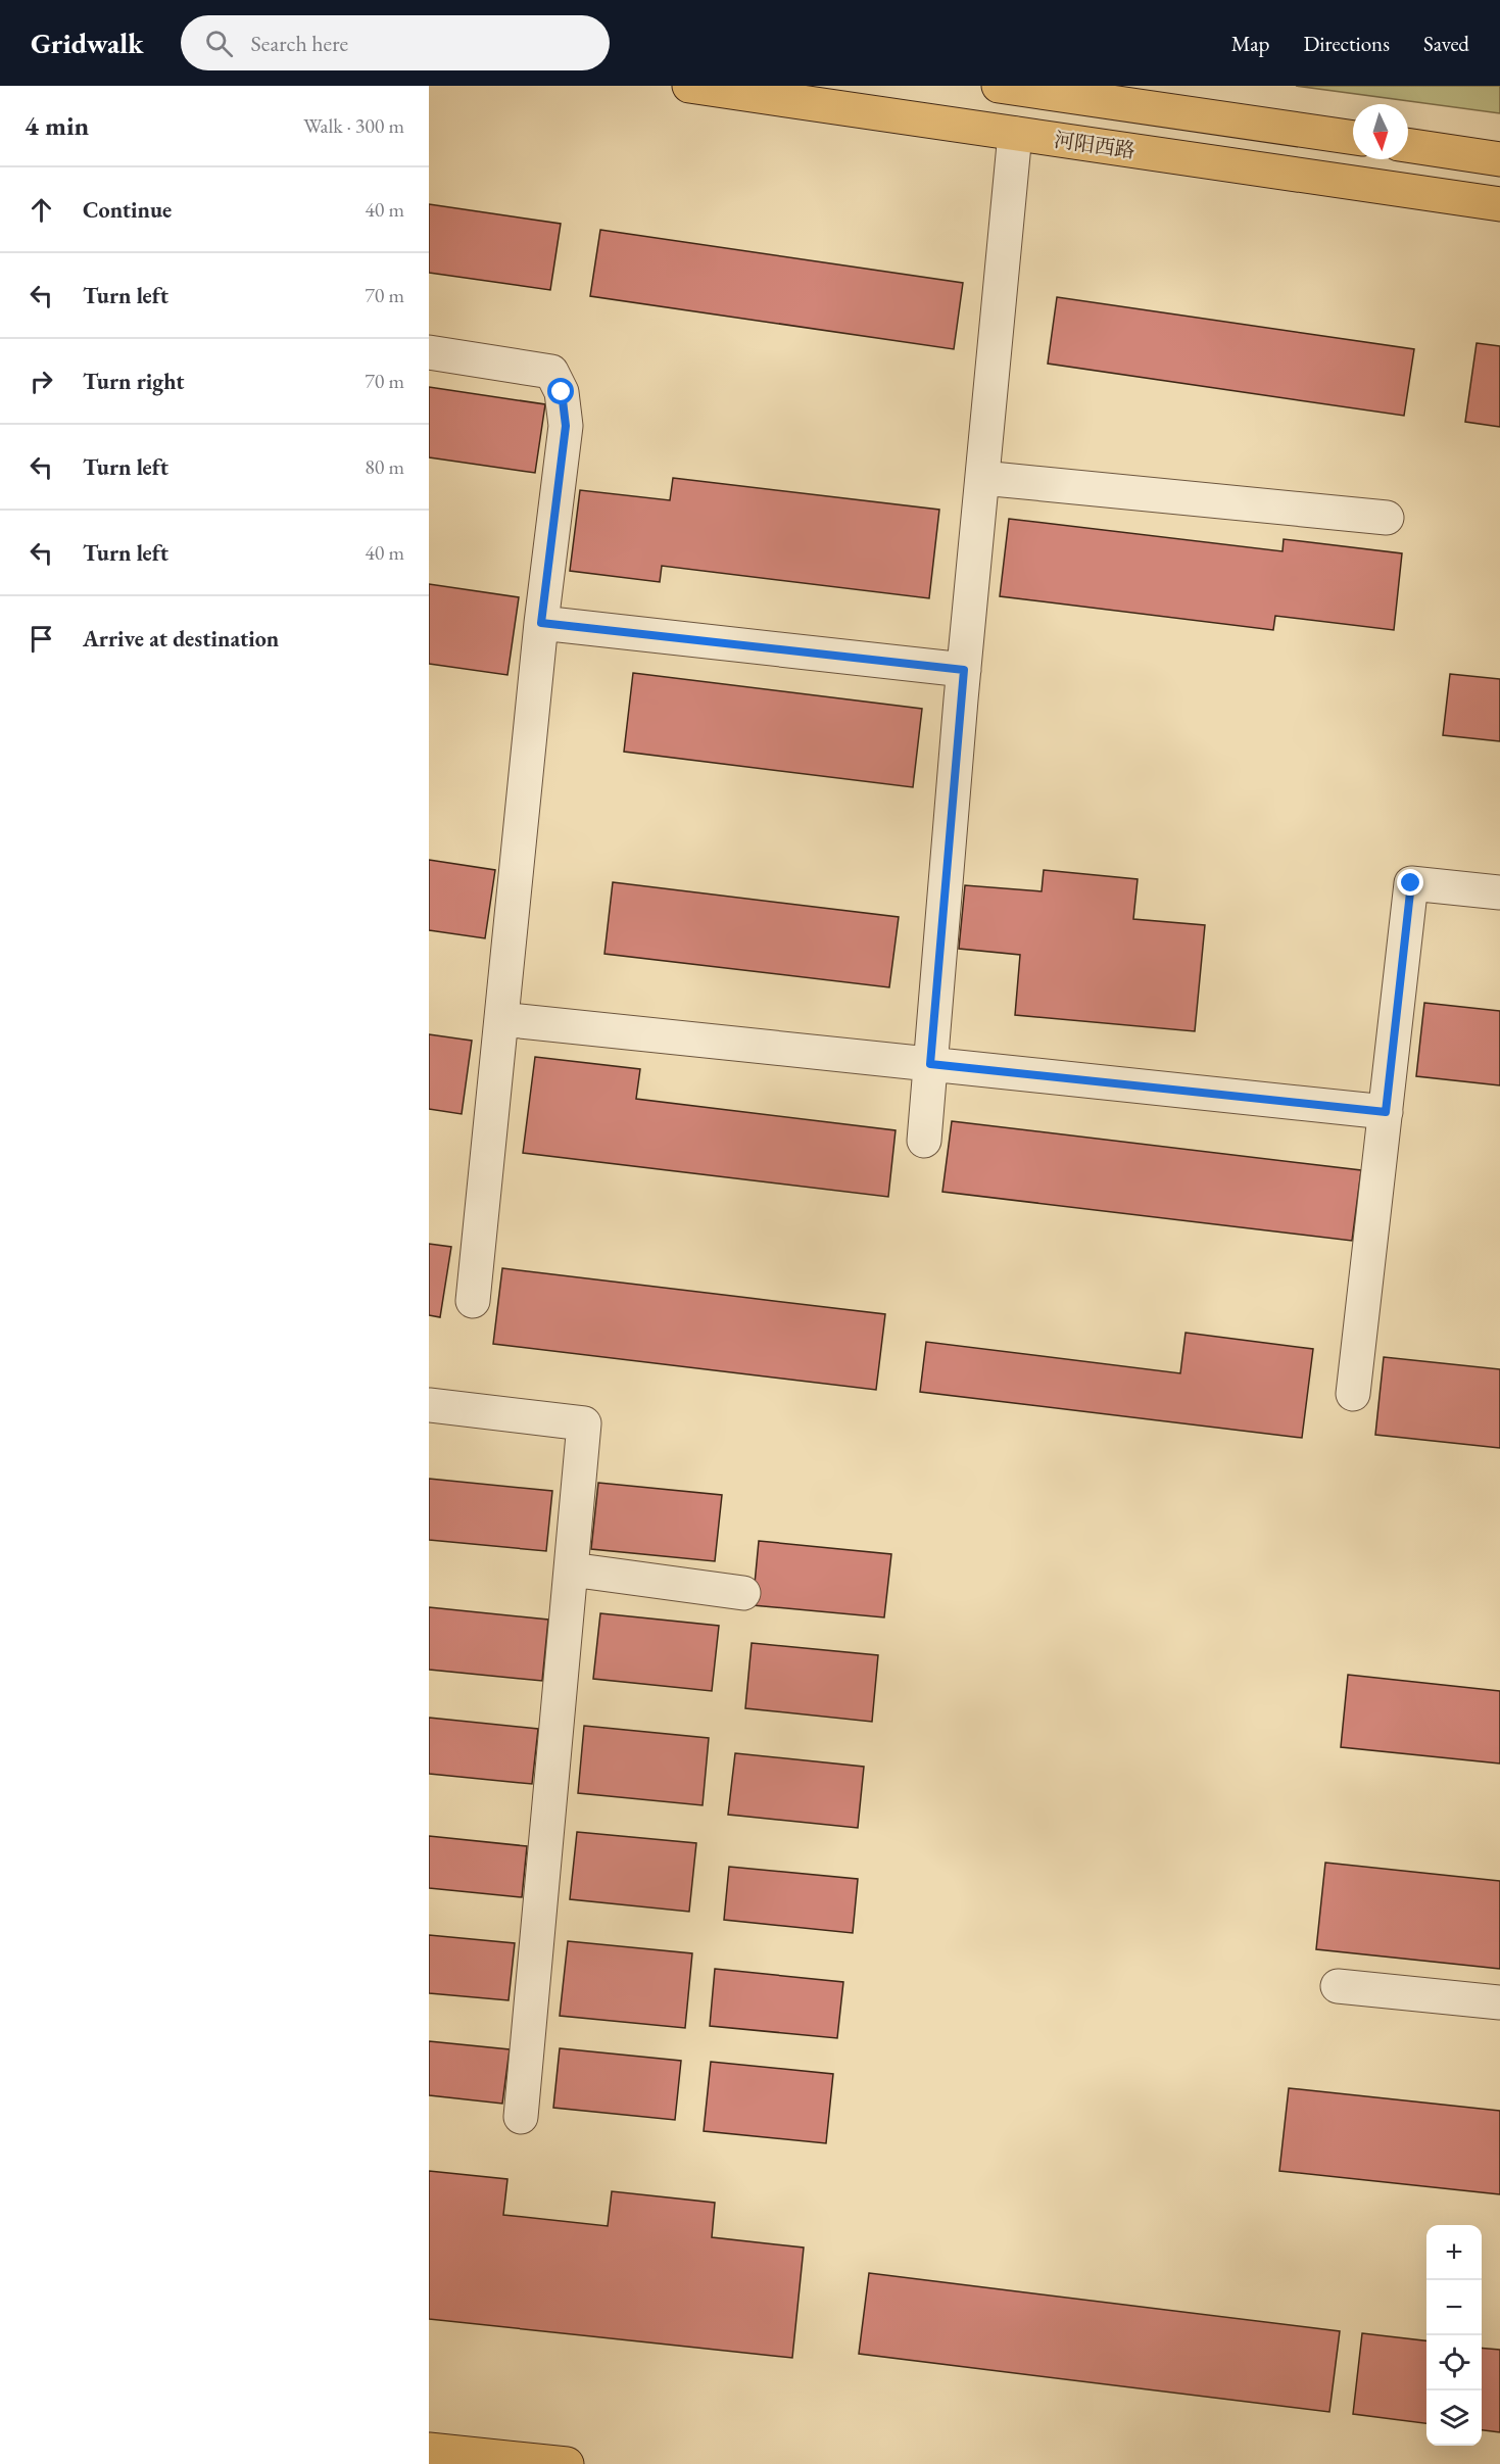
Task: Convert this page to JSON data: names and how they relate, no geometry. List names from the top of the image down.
{
  "streets": {
    "main road": ["河阳西路"]
  },
  "north": "bottom",
  "page": {
    "header": "Gridwalk",
    "search": "Search here",
    "nav": ["Map", "Directions", "Saved"],
    "heading": ["4 min", "Walk · 300 m"],
    "list": [
      ["Continue", "40 m"],
      ["Turn left", "70 m"],
      ["Turn right", "70 m"],
      ["Turn left", "80 m"],
      ["Turn left", "40 m"],
      "Arrive at destination"
    ],
    "map_buttons": ["+", "−"]
  }
}
